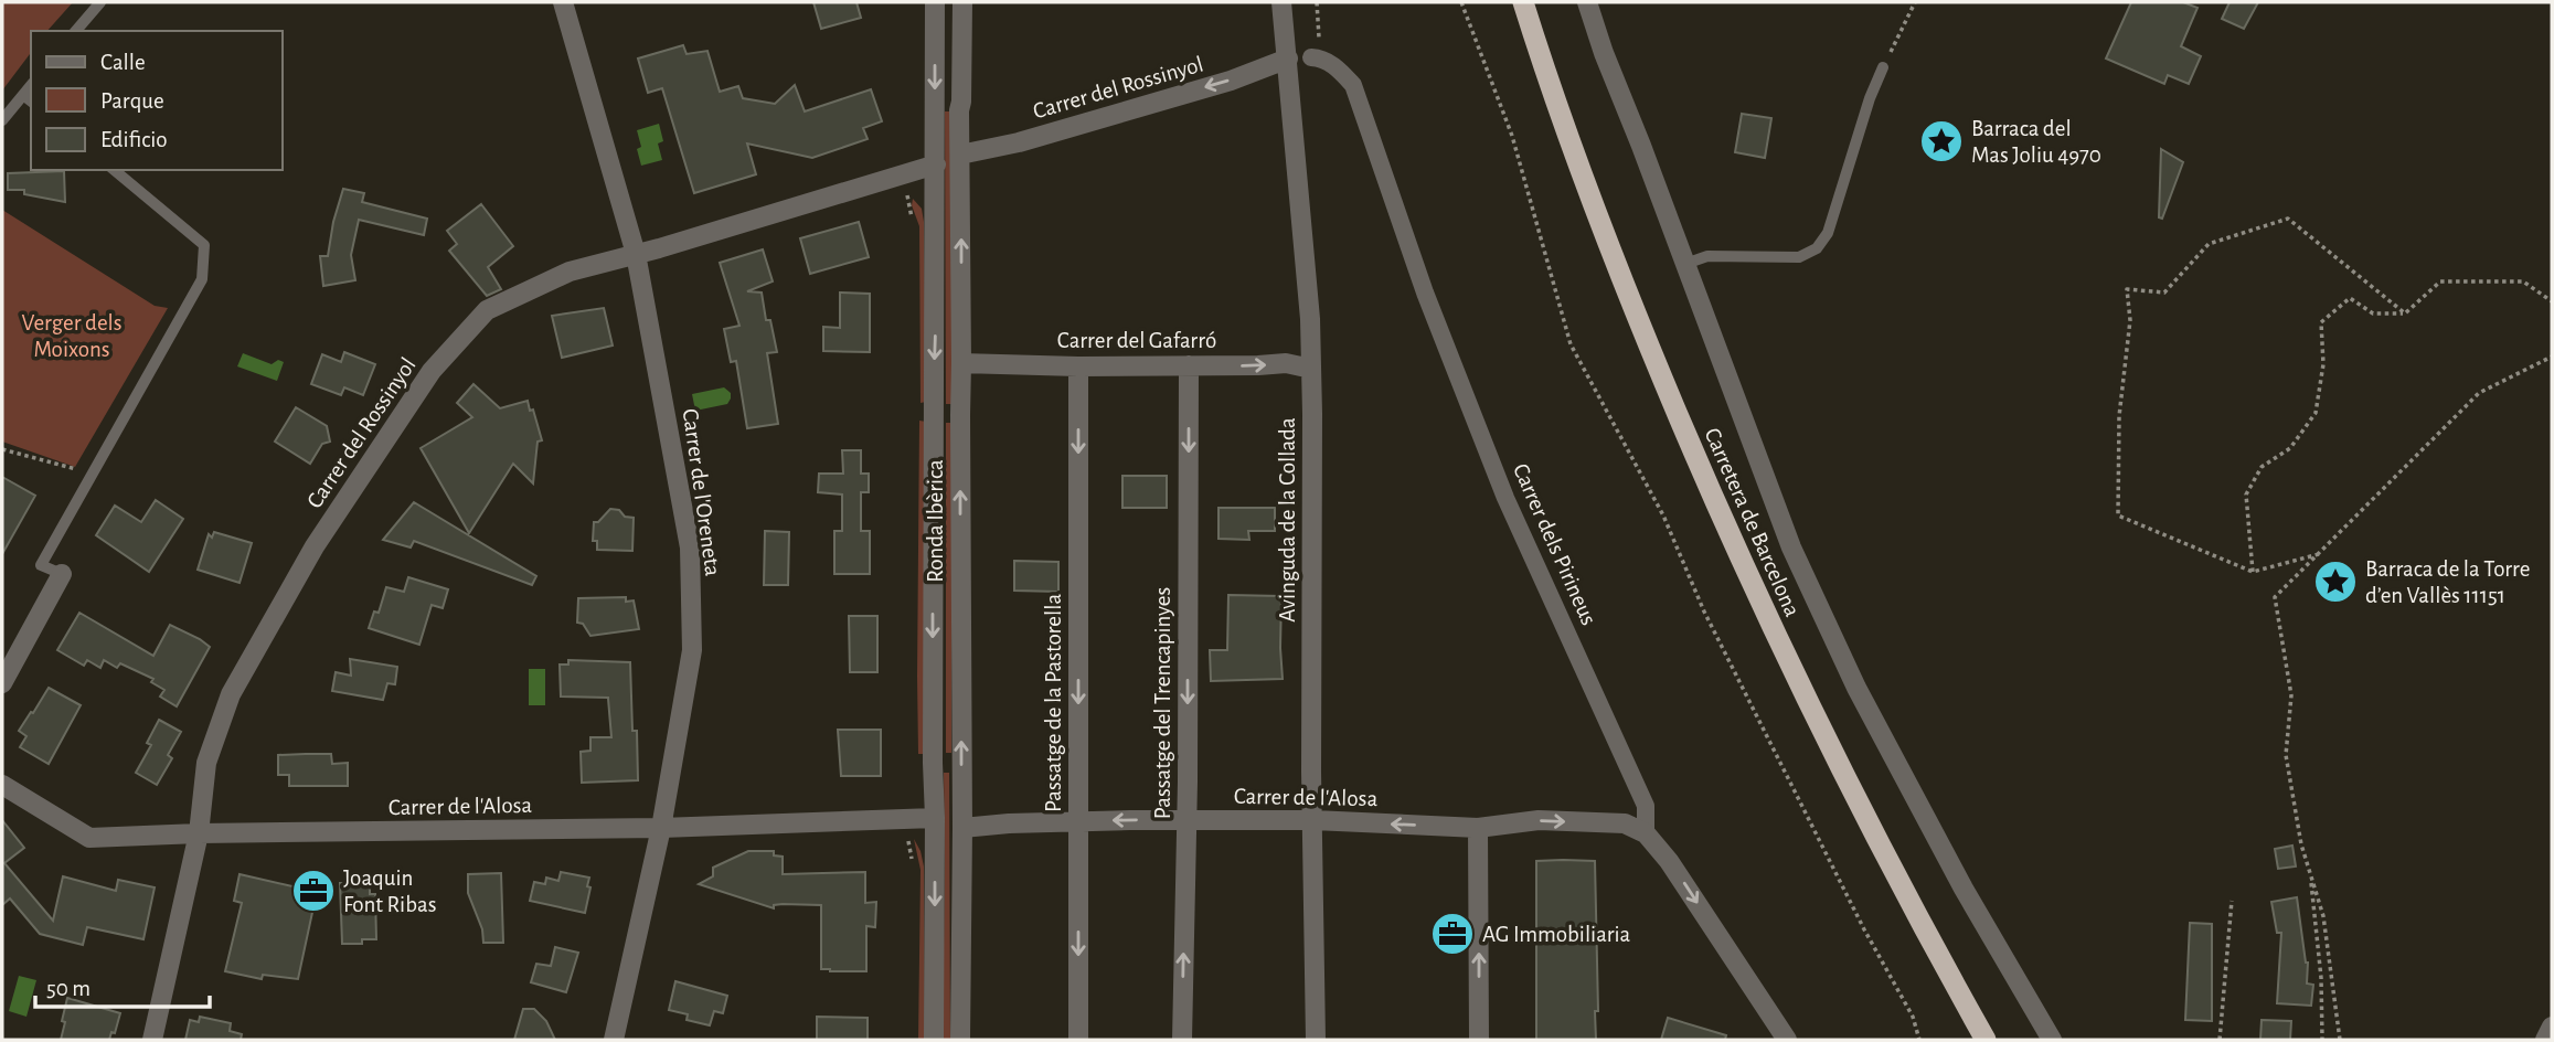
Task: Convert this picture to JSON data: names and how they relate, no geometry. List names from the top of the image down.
{
  "streets": {
    "highway": ["Carretera de Barcelona"],
    "street": [
      "Carrer del Rossinyol",
      "Carrer del Gafarró",
      "Carrer de l'Oreneta",
      "Avinguda de la Collada",
      "Ronda Ibèrica",
      "Carrer dels Pirineus",
      "Passatge de la Pastorella",
      "Passatge del Trencapinyes",
      "Carrer de l'Alosa"
    ]
  },
  "crossings": [
    ["Carrer del Rossinyol", "Carrer de l'Oreneta"],
    ["Carrer del Rossinyol", "Avinguda de la Collada"],
    ["Carrer del Rossinyol", "Ronda Ibèrica"],
    ["Carrer del Rossinyol", "Carrer de l'Alosa"],
    ["Carrer del Gafarró", "Avinguda de la Collada"],
    ["Carrer del Gafarró", "Ronda Ibèrica"],
    ["Carrer del Gafarró", "Passatge de la Pastorella"],
    ["Carrer del Gafarró", "Passatge del Trencapinyes"],
    ["Carrer de l'Oreneta", "Carrer de l'Alosa"],
    ["Avinguda de la Collada", "Carrer de l'Alosa"],
    ["Ronda Ibèrica", "Carrer de l'Alosa"],
    ["Carrer dels Pirineus", "Carrer de l'Alosa"],
    ["Passatge de la Pastorella", "Carrer de l'Alosa"],
    ["Passatge del Trencapinyes", "Carrer de l'Alosa"]
  ],
  "one_way": ["Passatge de la Pastorella"],
  "parks": ["Verger dels Moixons"],
  "places": {
    "place": ["Barraca del Mas Joliu 4970", "Barraca de la Torre d’en Vallès 11151"],
    "office": ["Joaquin Font Ribas", "AG Immobiliaria"]
  },
  "legend": ["Calle", "Parque", "Edificio"],
  "scale_bar": "50 m"
}
